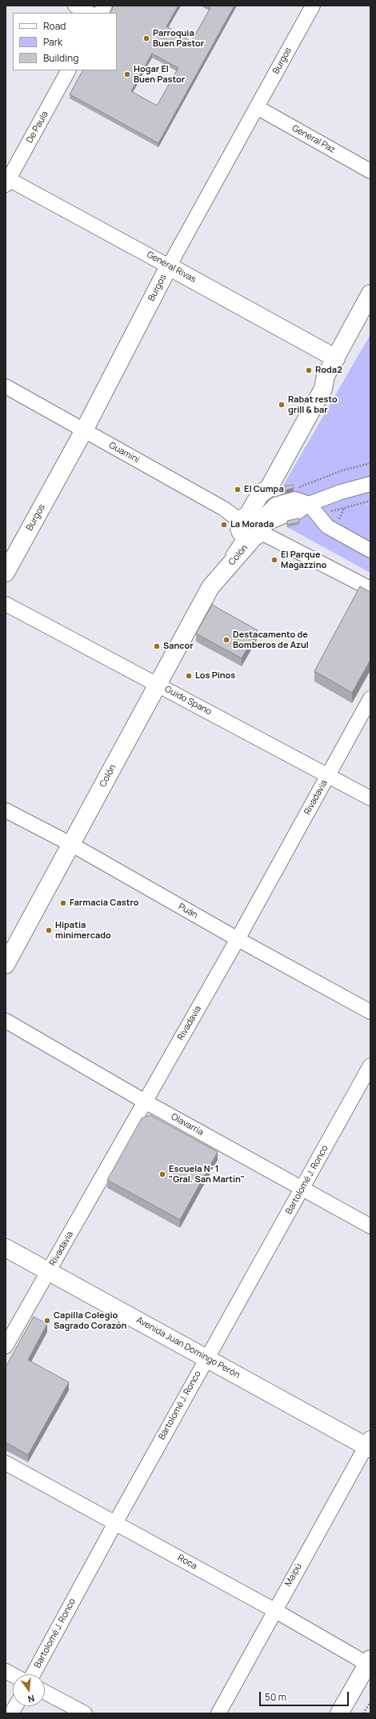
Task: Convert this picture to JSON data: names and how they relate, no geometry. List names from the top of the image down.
{
  "streets": {
    "main road": [
      "Burgos",
      "General Rivas",
      "Colón",
      "Avenida Juan Domingo Perón"
    ],
    "street": [
      "De Paula",
      "General Paz",
      "Guaminí",
      "Guido Spano",
      "Rivadavia",
      "Puán",
      "Olavarría",
      "Bartolomé J. Ronco",
      "Roca",
      "Maipú"
    ]
  },
  "crossings": [
    ["Burgos", "General Paz"],
    ["Burgos", "General Rivas"],
    ["Burgos", "Guaminí"],
    ["De Paula", "General Rivas"],
    ["Guaminí", "Colón"],
    ["Colón", "Guido Spano"],
    ["Colón", "Puán"],
    ["Guido Spano", "Rivadavia"],
    ["Rivadavia", "Puán"],
    ["Rivadavia", "Olavarría"],
    ["Rivadavia", "Avenida Juan Domingo Perón"],
    ["Olavarría", "Bartolomé J. Ronco"],
    ["Bartolomé J. Ronco", "Avenida Juan Domingo Perón"],
    ["Bartolomé J. Ronco", "Roca"],
    ["Avenida Juan Domingo Perón", "Maipú"],
    ["Roca", "Maipú"]
  ],
  "places": [
    "Parroquia Buen Pastor",
    "Hogar El Buen Pastor",
    "Roda2",
    "Rabat resto grill & bar",
    "El Cumpa",
    "La Morada",
    "El Parque Magazzino",
    "Destacamento de Bomberos de Azul",
    "Sancor",
    "Los Pinos",
    "Farmacia Castro",
    "Hipatia minimercado",
    "Escuela Nº 1 \"Gral. San Martín\"",
    "Capilla Colegio Sagrado Corazón"
  ],
  "legend": ["Road", "Park", "Building"],
  "scale_bar": "50 m",
  "north": "bottom"
}
